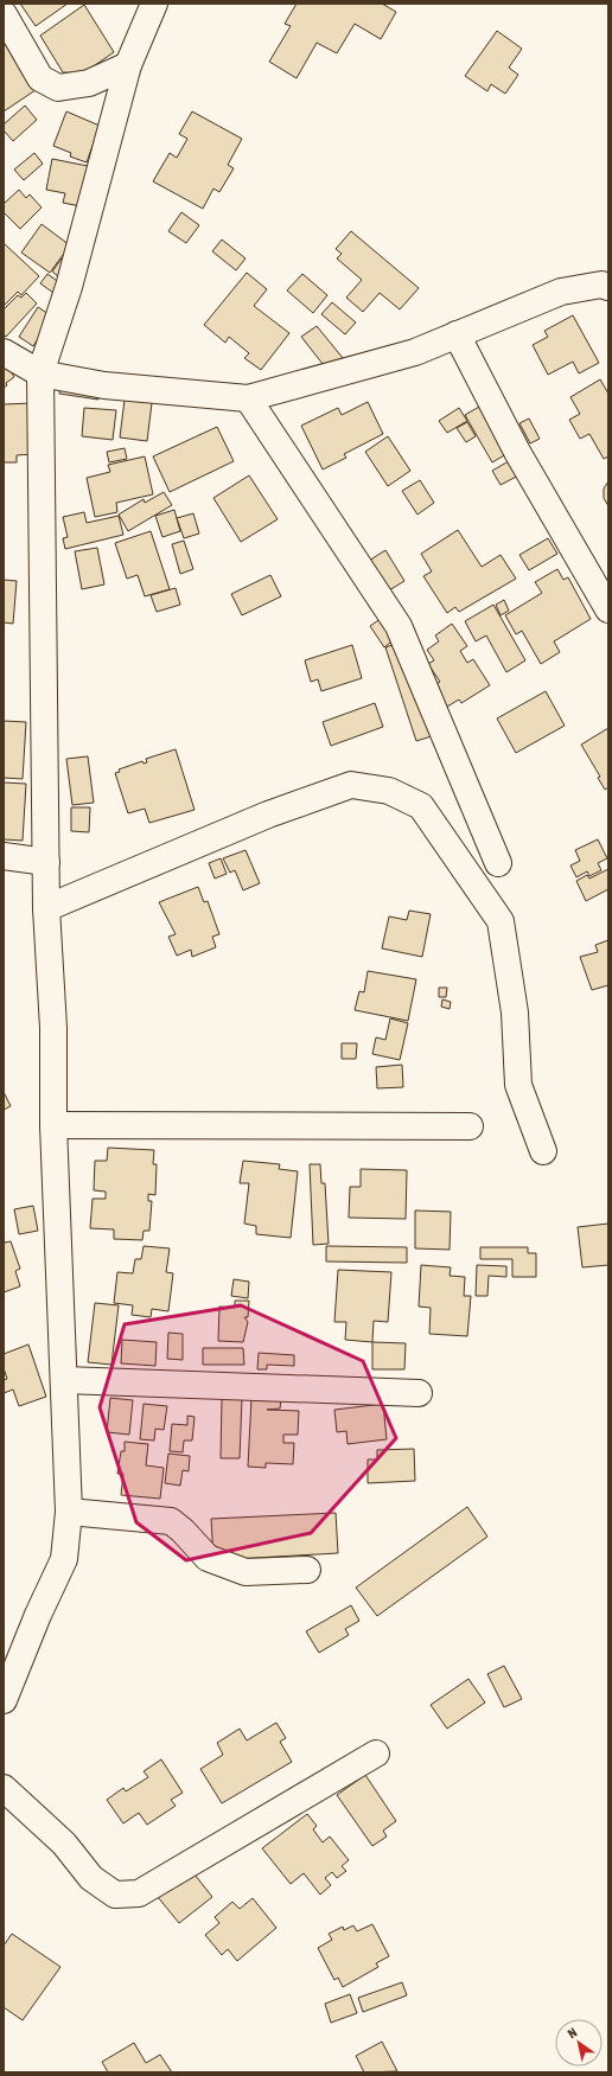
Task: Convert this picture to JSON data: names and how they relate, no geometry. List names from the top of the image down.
{
  "north": "top left"
}
